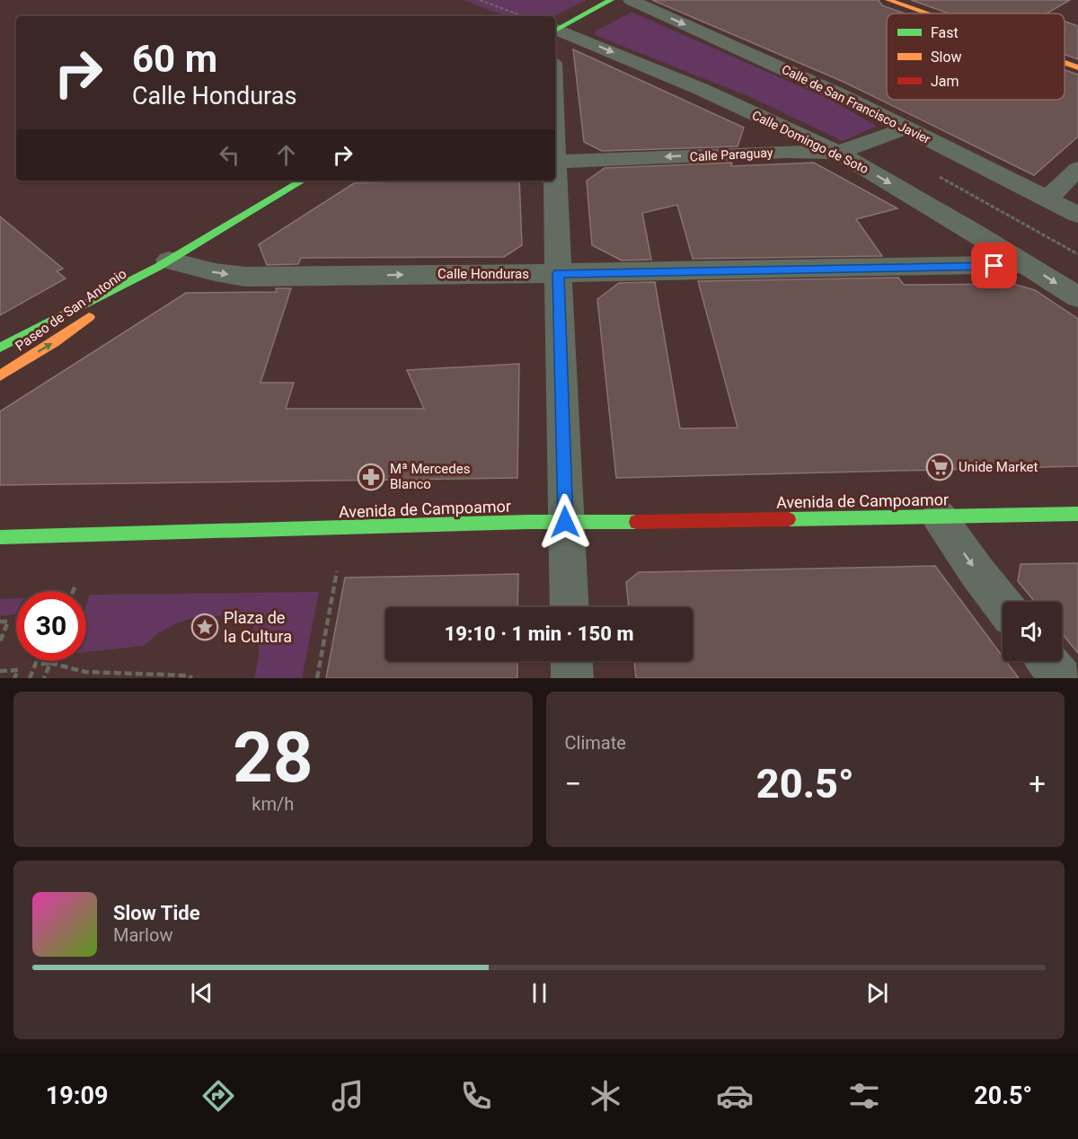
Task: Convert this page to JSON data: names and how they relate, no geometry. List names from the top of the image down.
{
  "streets": {
    "main road": ["Paseo de San Antonio", "Avenida de Campoamor"],
    "street": [
      "Calle de San Francisco Javier",
      "Calle Domingo de Soto",
      "Calle Paraguay",
      "Calle Honduras"
    ]
  },
  "crossings": [
    ["Calle de San Francisco Javier", "Calle Paraguay"],
    ["Calle Domingo de Soto", "Calle Paraguay"],
    ["Calle Domingo de Soto", "Calle Honduras"],
    ["Calle Honduras", "Paseo de San Antonio"]
  ],
  "one_way": [
    "Calle de San Francisco Javier",
    "Calle Domingo de Soto",
    "Calle Paraguay",
    "Calle Honduras"
  ],
  "places": {
    "supermarket": ["Unide Market"],
    "pharmacy": ["Mª Mercedes Blanco"],
    "place": ["Plaza de la Cultura"]
  },
  "legend": ["Fast", "Slow", "Jam"],
  "page": {
    "turn": ["60 m", "Calle Honduras"],
    "limit": "30",
    "trip": "19:10 · 1 min · 150 m",
    "tile": [
      ["28", "km/h"],
      "Climate"
    ],
    "heat": ["−", "20.5°", "+"],
    "song": ["Slow Tide", "Marlow"],
    "tabs": ["19:09", "20.5°"]
  }
}
